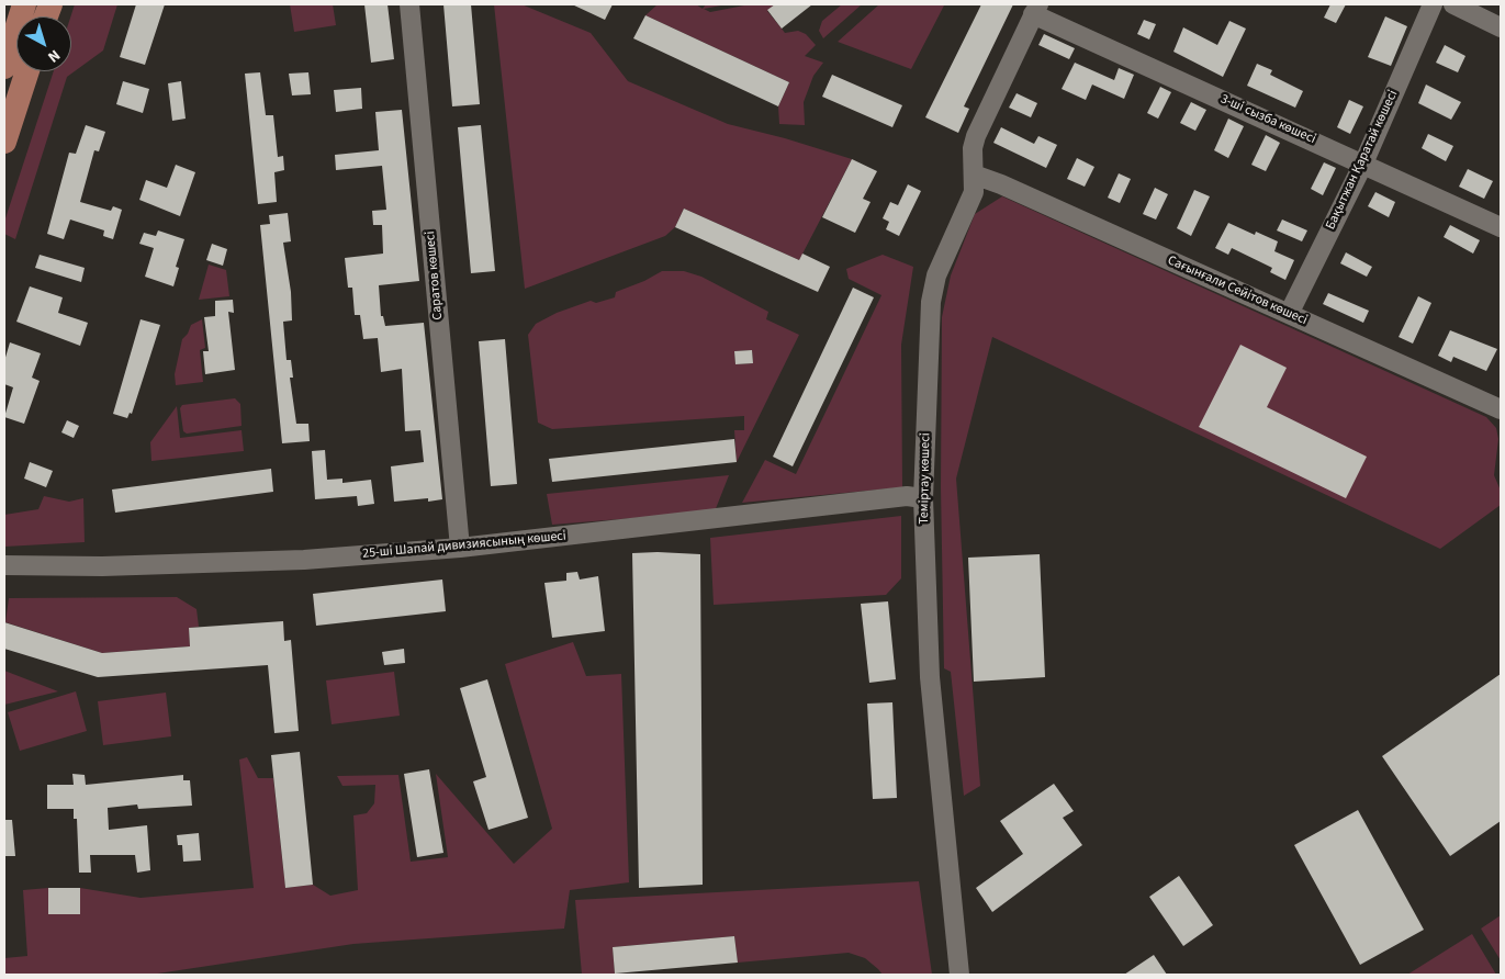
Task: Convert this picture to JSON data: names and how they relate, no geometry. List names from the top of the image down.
{
  "streets": {
    "street": [
      "3-ші сызба көшесі",
      "Бақытжан Қаратай көшесі",
      "Саратов көшесі",
      "Сағынғали Сейітов көшесі",
      "Теміртау көшесі",
      "25-ші Шапай дивизиясының көшесі"
    ]
  },
  "crossings": [
    ["3-ші сызба көшесі", "Бақытжан Қаратай көшесі"],
    ["3-ші сызба көшесі", "Теміртау көшесі"],
    ["Бақытжан Қаратай көшесі", "Сағынғали Сейітов көшесі"],
    ["Саратов көшесі", "25-ші Шапай дивизиясының көшесі"],
    ["Сағынғали Сейітов көшесі", "Теміртау көшесі"],
    ["Теміртау көшесі", "25-ші Шапай дивизиясының көшесі"]
  ],
  "north": "bottom right"
}
